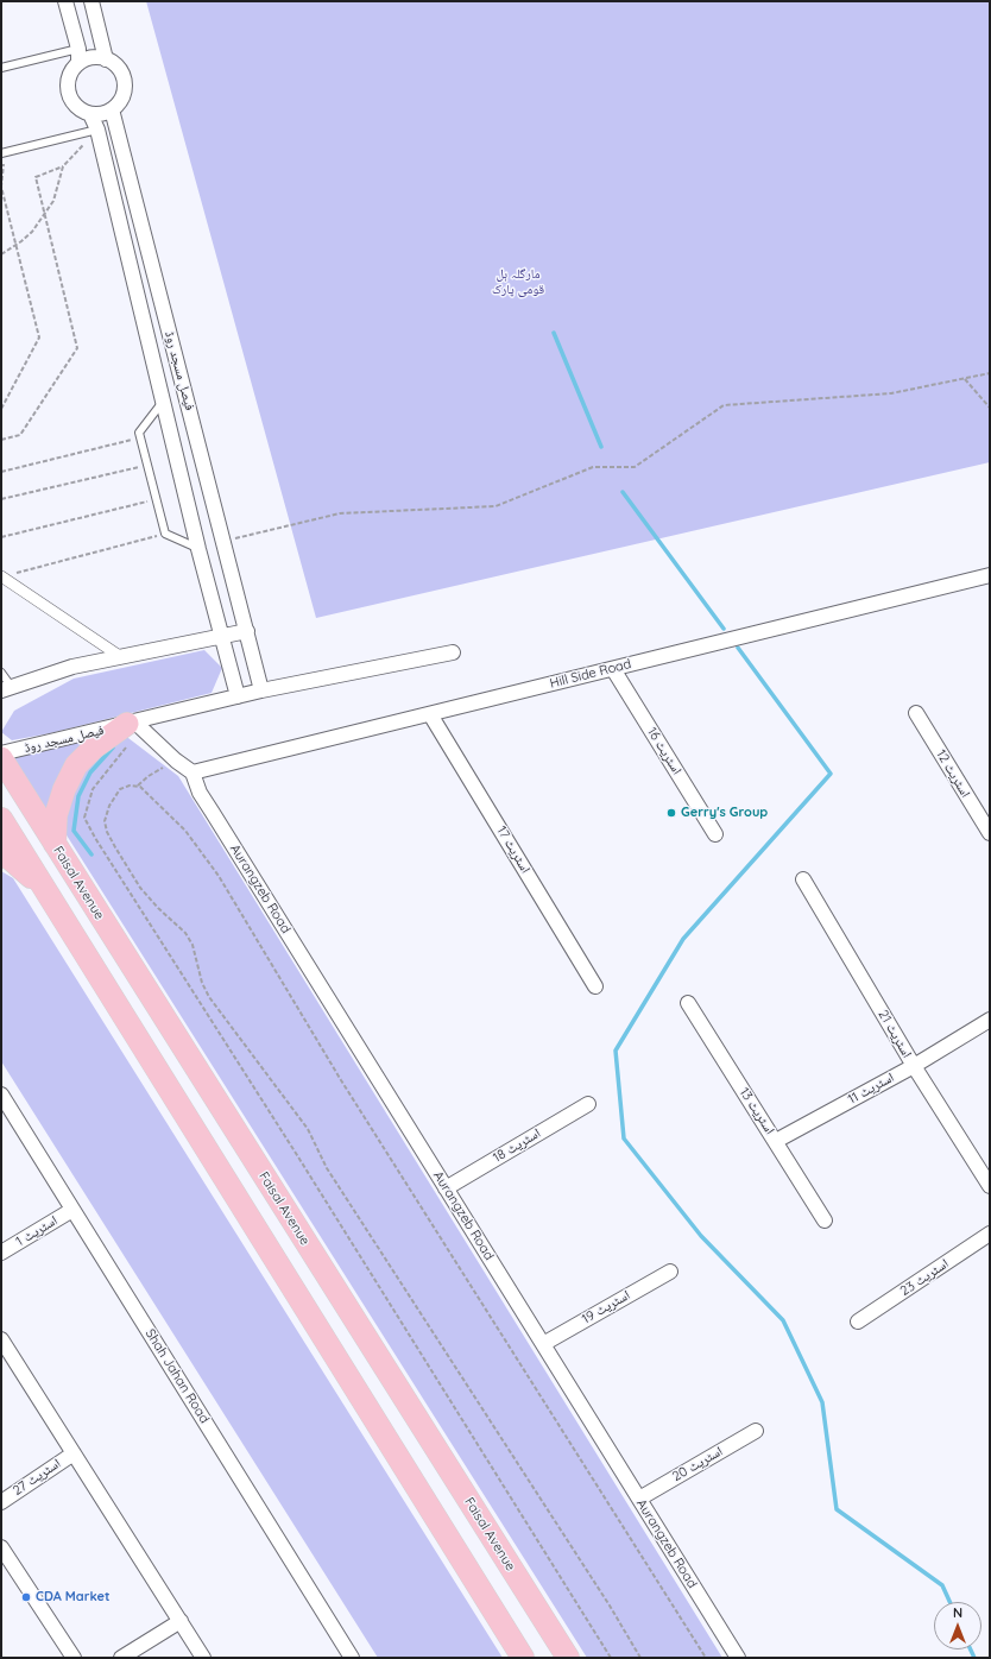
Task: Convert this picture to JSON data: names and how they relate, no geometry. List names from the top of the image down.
{
  "streets": {
    "main road": ["Faisal Avenue"],
    "street": [
      "فیصل مسجد روڈ",
      "Hill Side Road",
      "اسٹریٹ 16",
      "اسٹریٹ 12",
      "اسٹریٹ 17",
      "Aurangzeb Road",
      "اسٹریٹ 21",
      "اسٹریٹ 11",
      "اسٹریٹ 13",
      "اسٹریٹ 18",
      "اسٹریٹ 1",
      "اسٹریٹ 23",
      "اسٹریٹ 19",
      "Shah Jahan Road",
      "اسٹریٹ 20",
      "اسٹریٹ 27"
    ]
  },
  "crossings": [
    ["Hill Side Road", "اسٹریٹ 16"],
    ["Hill Side Road", "اسٹریٹ 17"],
    ["Hill Side Road", "Aurangzeb Road"],
    ["Aurangzeb Road", "اسٹریٹ 18"],
    ["Aurangzeb Road", "اسٹریٹ 19"],
    ["Aurangzeb Road", "اسٹریٹ 20"],
    ["اسٹریٹ 21", "اسٹریٹ 11"],
    ["اسٹریٹ 11", "اسٹریٹ 13"],
    ["اسٹریٹ 1", "Shah Jahan Road"]
  ],
  "parks": ["مارگلہ ہل قومی پارک"],
  "places": ["Gerry's Group", "CDA Market"],
  "north": "top"
}
